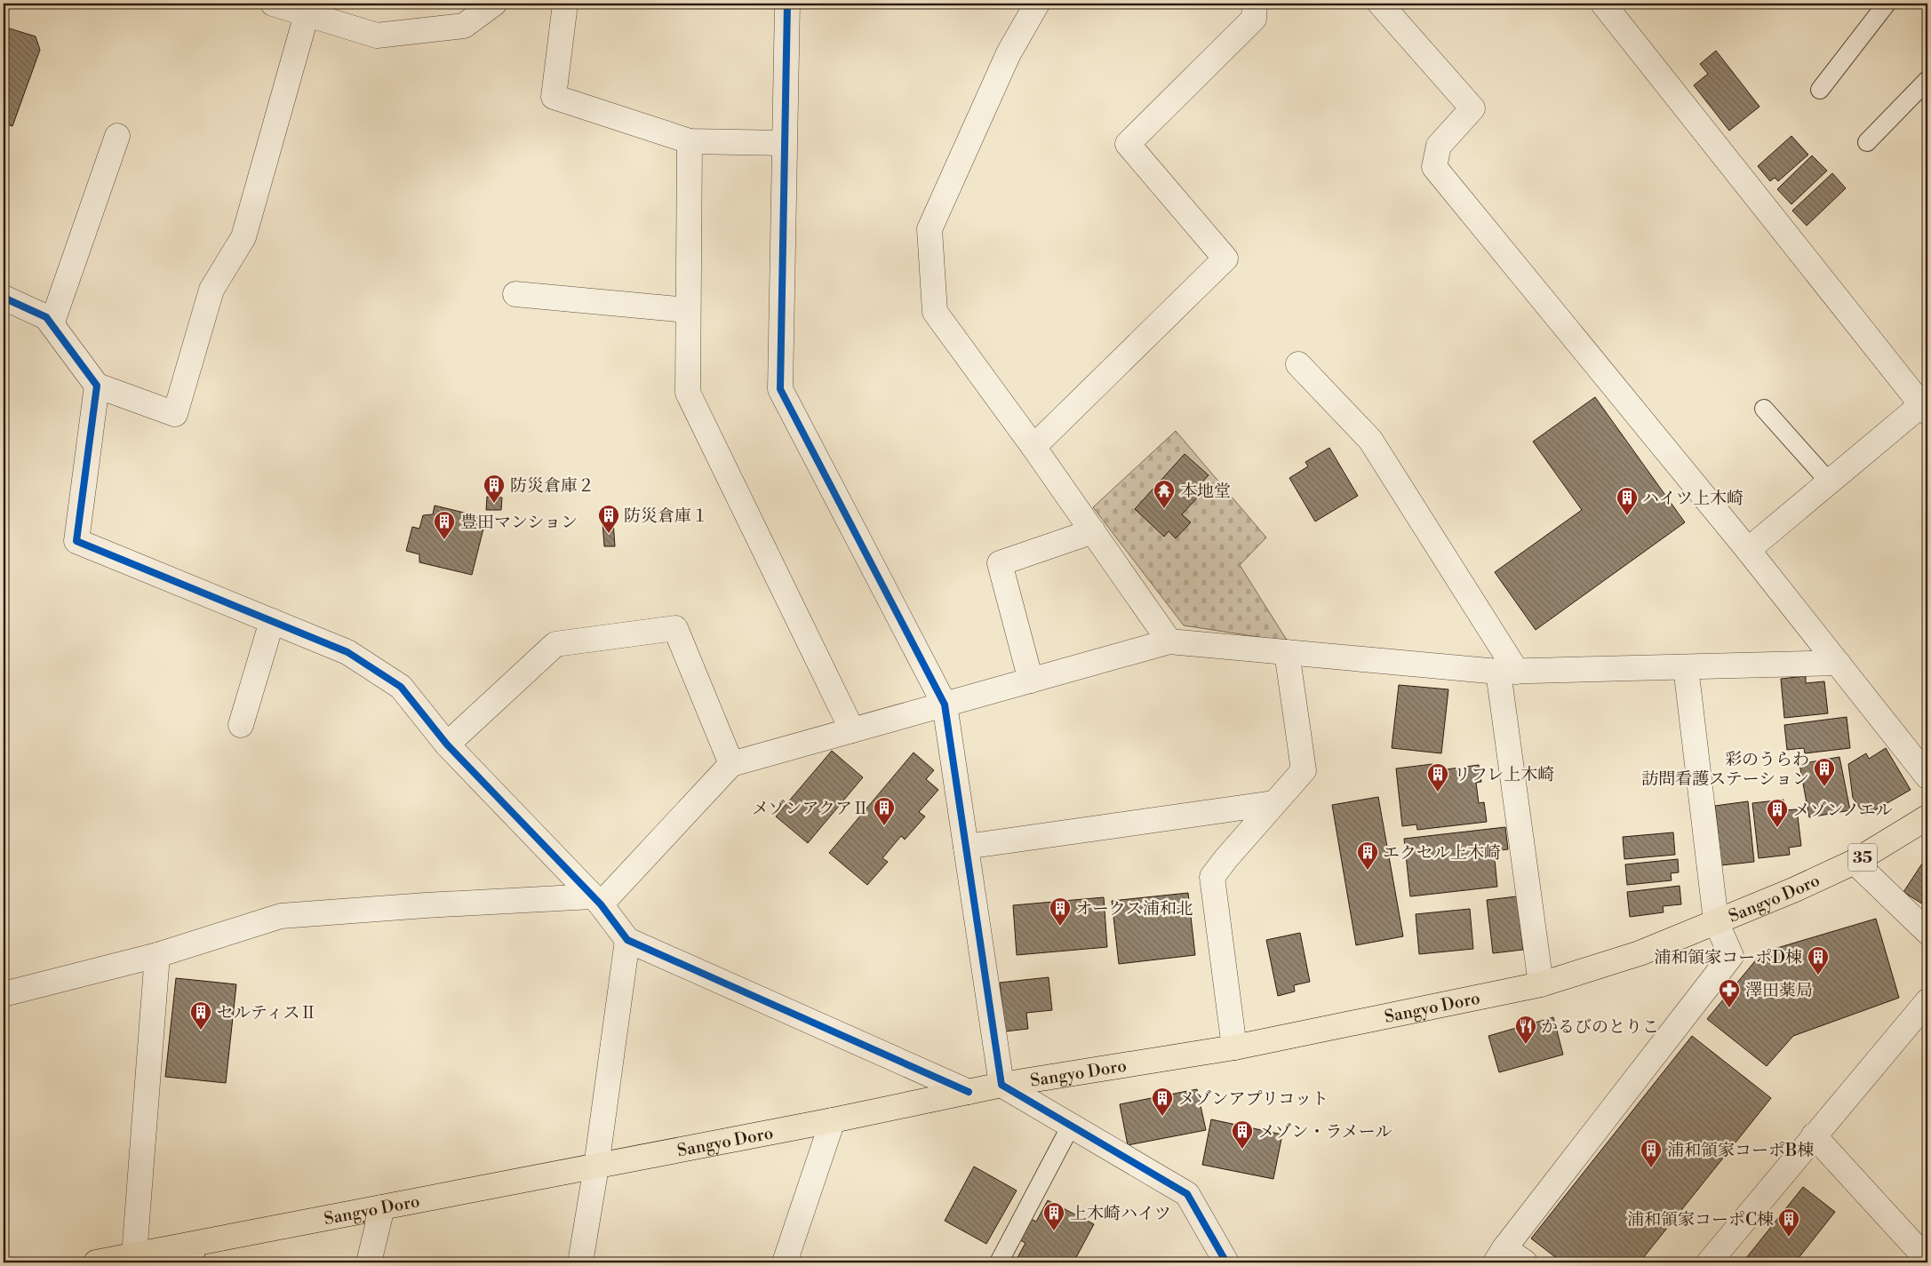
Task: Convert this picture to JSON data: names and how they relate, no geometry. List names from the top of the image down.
{
  "streets": {
    "main road": ["35", "Sangyo Doro"]
  },
  "places": {
    "building": [
      "防災倉庫２",
      "ハイツ上木崎",
      "防災倉庫１",
      "豊田マンション",
      "彩のうらわ 訪問看護ステーション",
      "リフレ上木崎",
      "メゾンアクアⅡ",
      "メゾンノエル",
      "エクセル上木崎",
      "オークス浦和北",
      "浦和領家コーポD棟",
      "セルティスⅡ",
      "メゾンアプリコット",
      "メゾン・ラメール",
      "浦和領家コーポB棟",
      "上木崎ハイツ",
      "浦和領家コーポC棟"
    ],
    "temple": ["本地堂"],
    "pharmacy": ["澤田薬局"],
    "restaurant": ["かるびのとりこ"]
  }
}
